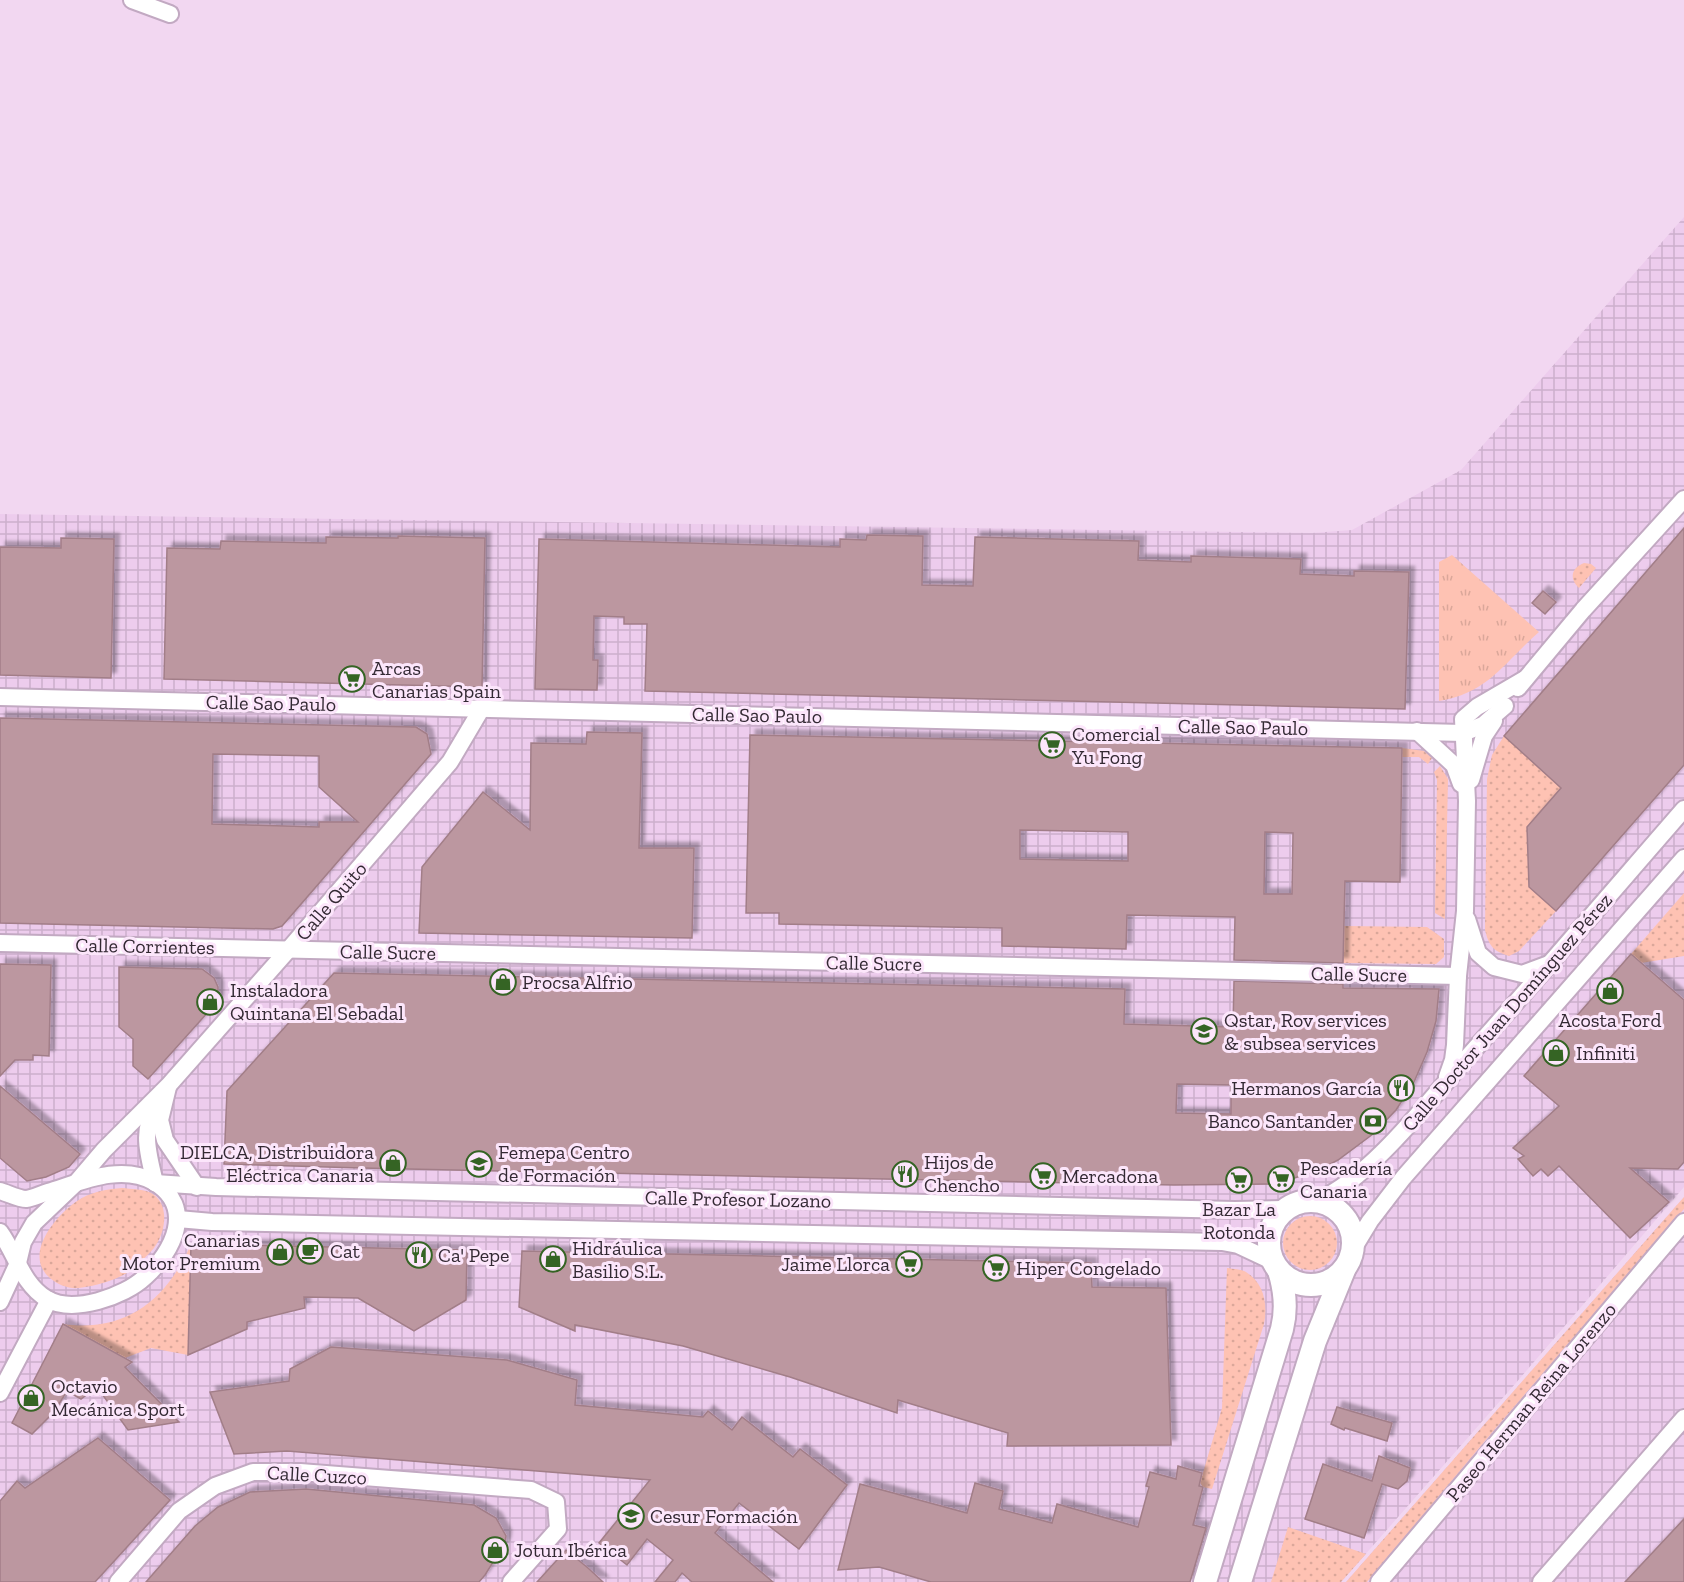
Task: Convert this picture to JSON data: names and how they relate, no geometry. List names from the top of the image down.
{
  "streets": {
    "street": [
      "Calle Sao Paulo",
      "Calle Quito",
      "Calle Corrientes",
      "Calle Sucre",
      "Calle Doctor Juan Domínguez Pérez",
      "Calle Profesor Lozano",
      "Paseo Herman Reina Lorenzo",
      "Calle Cuzco"
    ]
  },
  "crossings": [
    ["Calle Sao Paulo", "Calle Quito"],
    ["Calle Quito", "Calle Corrientes"],
    ["Calle Quito", "Calle Sucre"],
    ["Calle Quito", "Calle Profesor Lozano"],
    ["Calle Corrientes", "Calle Sucre"],
    ["Calle Doctor Juan Domínguez Pérez", "Calle Profesor Lozano"]
  ],
  "places": {
    "supermarket": [
      "Arcas Canarias Spain",
      "Comercial Yu Fong",
      "Mercadona",
      "Pescadería Canaria",
      "Bazar La Rotonda",
      "Jaime Llorca",
      "Hiper Congelado"
    ],
    "shop": [
      "Procsa Alfrio",
      "Acosta Ford",
      "Instaladora Quintana El Sebadal",
      "Infiniti",
      "DIELCA, Distribuidora Eléctrica Canaria",
      "Canarias Motor Premium",
      "Hidráulica Basilio S.L.",
      "Octavio Mecánica Sport",
      "Jotun Ibérica"
    ],
    "school or university": ["Qstar, Rov services & subsea services", "Femepa Centro de Formación", "Cesur Formación"],
    "restaurant": ["Hermanos García", "Hijos de Chencho", "Ca' Pepe"],
    "bank": ["Banco Santander"],
    "cafe": ["Cat"]
  }
}
